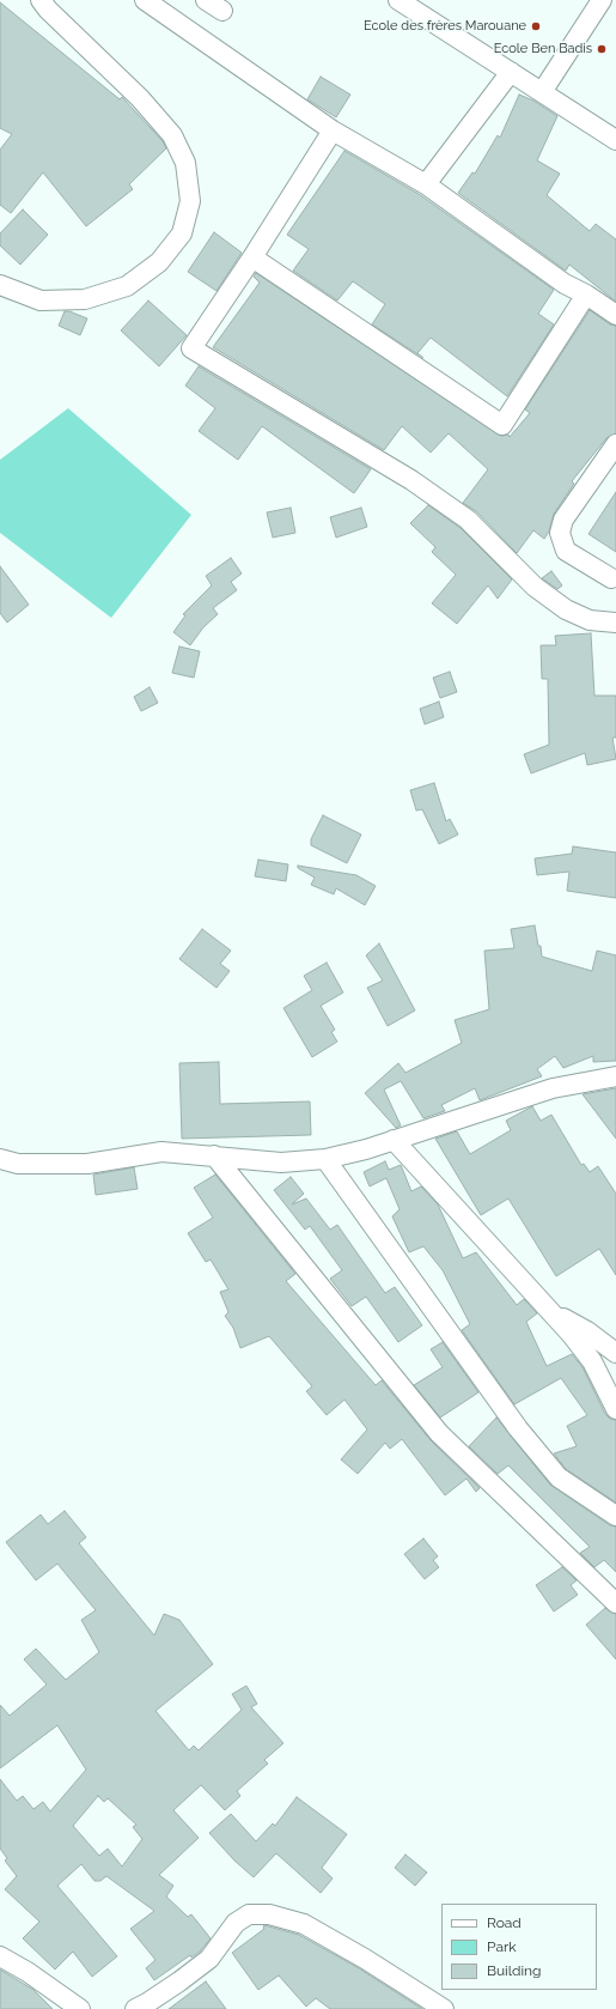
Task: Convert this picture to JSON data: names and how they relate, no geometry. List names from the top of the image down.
{
  "places": ["Ecole des frères Marouane", "Ecole Ben Badis"],
  "legend": ["Road", "Park", "Building"]
}
